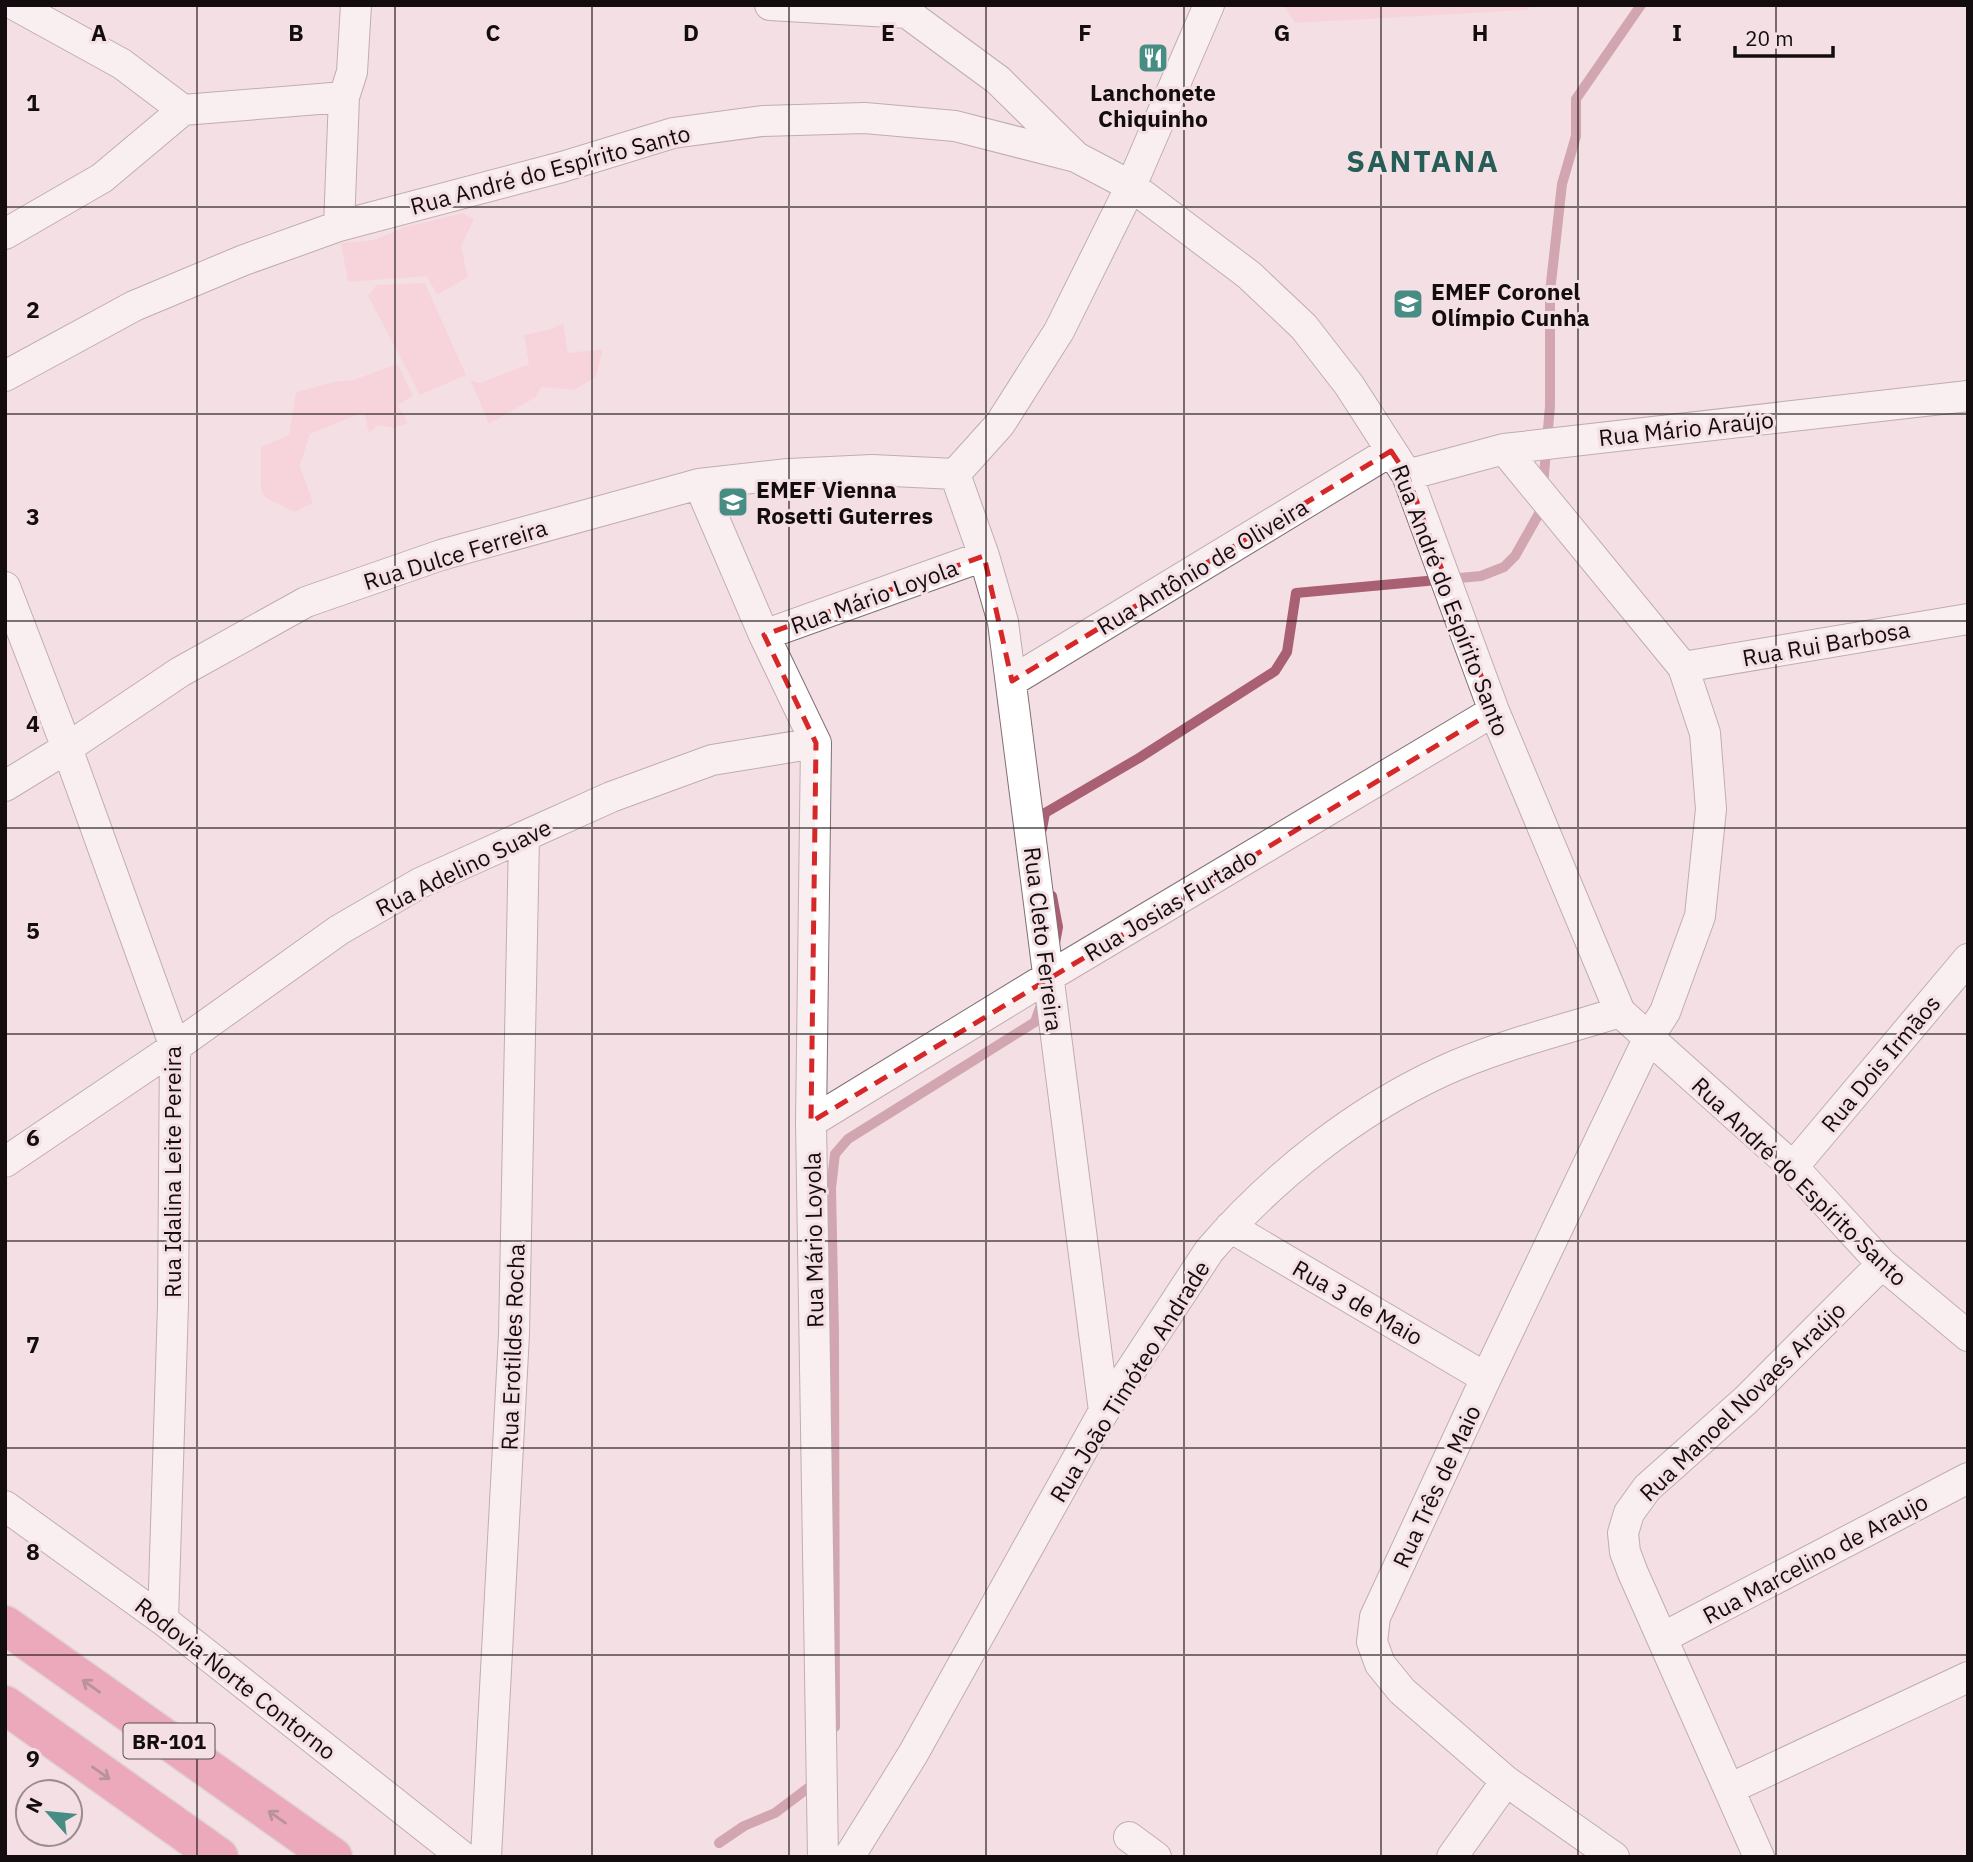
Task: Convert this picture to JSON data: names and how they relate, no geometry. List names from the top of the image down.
{
  "streets": {
    "highway": ["BR-101"],
    "street": [
      "Rua André do Espírito Santo",
      "Rua Mário Araújo",
      "Rua Dulce Ferreira",
      "Rua Antônio de Oliveira",
      "Rua Mário Loyola",
      "Rua Rui Barbosa",
      "Rua Adelino Suave",
      "Rua Josias Furtado",
      "Rua Cleto Ferreira",
      "Rua Dois Irmãos",
      "Rua Idalina Leite Pereira",
      "Rua 3 de Maio",
      "Rua Erotildes Rocha",
      "Rua João Timóteo Andrade",
      "Rua Manoel Novaes Araújo",
      "Rua Três de Maio",
      "Rua Marcelino de Araujo",
      "Rodovia Norte Contorno"
    ]
  },
  "crossings": [
    ["Rua André do Espírito Santo", "Rua Mário Araújo"],
    ["Rua André do Espírito Santo", "Rua Antônio de Oliveira"],
    ["Rua André do Espírito Santo", "Rua Josias Furtado"],
    ["Rua André do Espírito Santo", "Rua Dois Irmãos"],
    ["Rua André do Espírito Santo", "Rua João Timóteo Andrade"],
    ["Rua André do Espírito Santo", "Rua Manoel Novaes Araújo"],
    ["Rua André do Espírito Santo", "Rua Três de Maio"],
    ["Rua Dulce Ferreira", "Rua Mário Loyola"],
    ["Rua Dulce Ferreira", "Rua Cleto Ferreira"],
    ["Rua Dulce Ferreira", "Rua Idalina Leite Pereira"],
    ["Rua Antônio de Oliveira", "Rua Cleto Ferreira"],
    ["Rua Mário Loyola", "Rua Adelino Suave"],
    ["Rua Mário Loyola", "Rua Josias Furtado"],
    ["Rua Mário Loyola", "Rua Cleto Ferreira"],
    ["Rua Rui Barbosa", "Rua Três de Maio"],
    ["Rua Adelino Suave", "Rua Idalina Leite Pereira"],
    ["Rua Adelino Suave", "Rua Erotildes Rocha"],
    ["Rua Josias Furtado", "Rua Cleto Ferreira"],
    ["Rua Cleto Ferreira", "Rua João Timóteo Andrade"],
    ["Rua Idalina Leite Pereira", "Rodovia Norte Contorno"],
    ["Rua 3 de Maio", "Rua João Timóteo Andrade"],
    ["Rua 3 de Maio", "Rua Três de Maio"],
    ["Rua Manoel Novaes Araújo", "Rua Marcelino de Araujo"]
  ],
  "districts": ["SANTANA"],
  "places": {
    "restaurant": ["Lanchonete Chiquinho"],
    "school or university": ["EMEF Coronel Olímpio Cunha", "EMEF Vienna Rosetti Guterres"]
  },
  "scale_bar": "20 m",
  "north": "top left",
  "grid": {
    "columns": [
      "A",
      "B",
      "C",
      "D",
      "E",
      "F",
      "G",
      "H",
      "I"
    ],
    "rows": [
      "1",
      "2",
      "3",
      "4",
      "5",
      "6",
      "7",
      "8",
      "9"
    ]
  }
}
